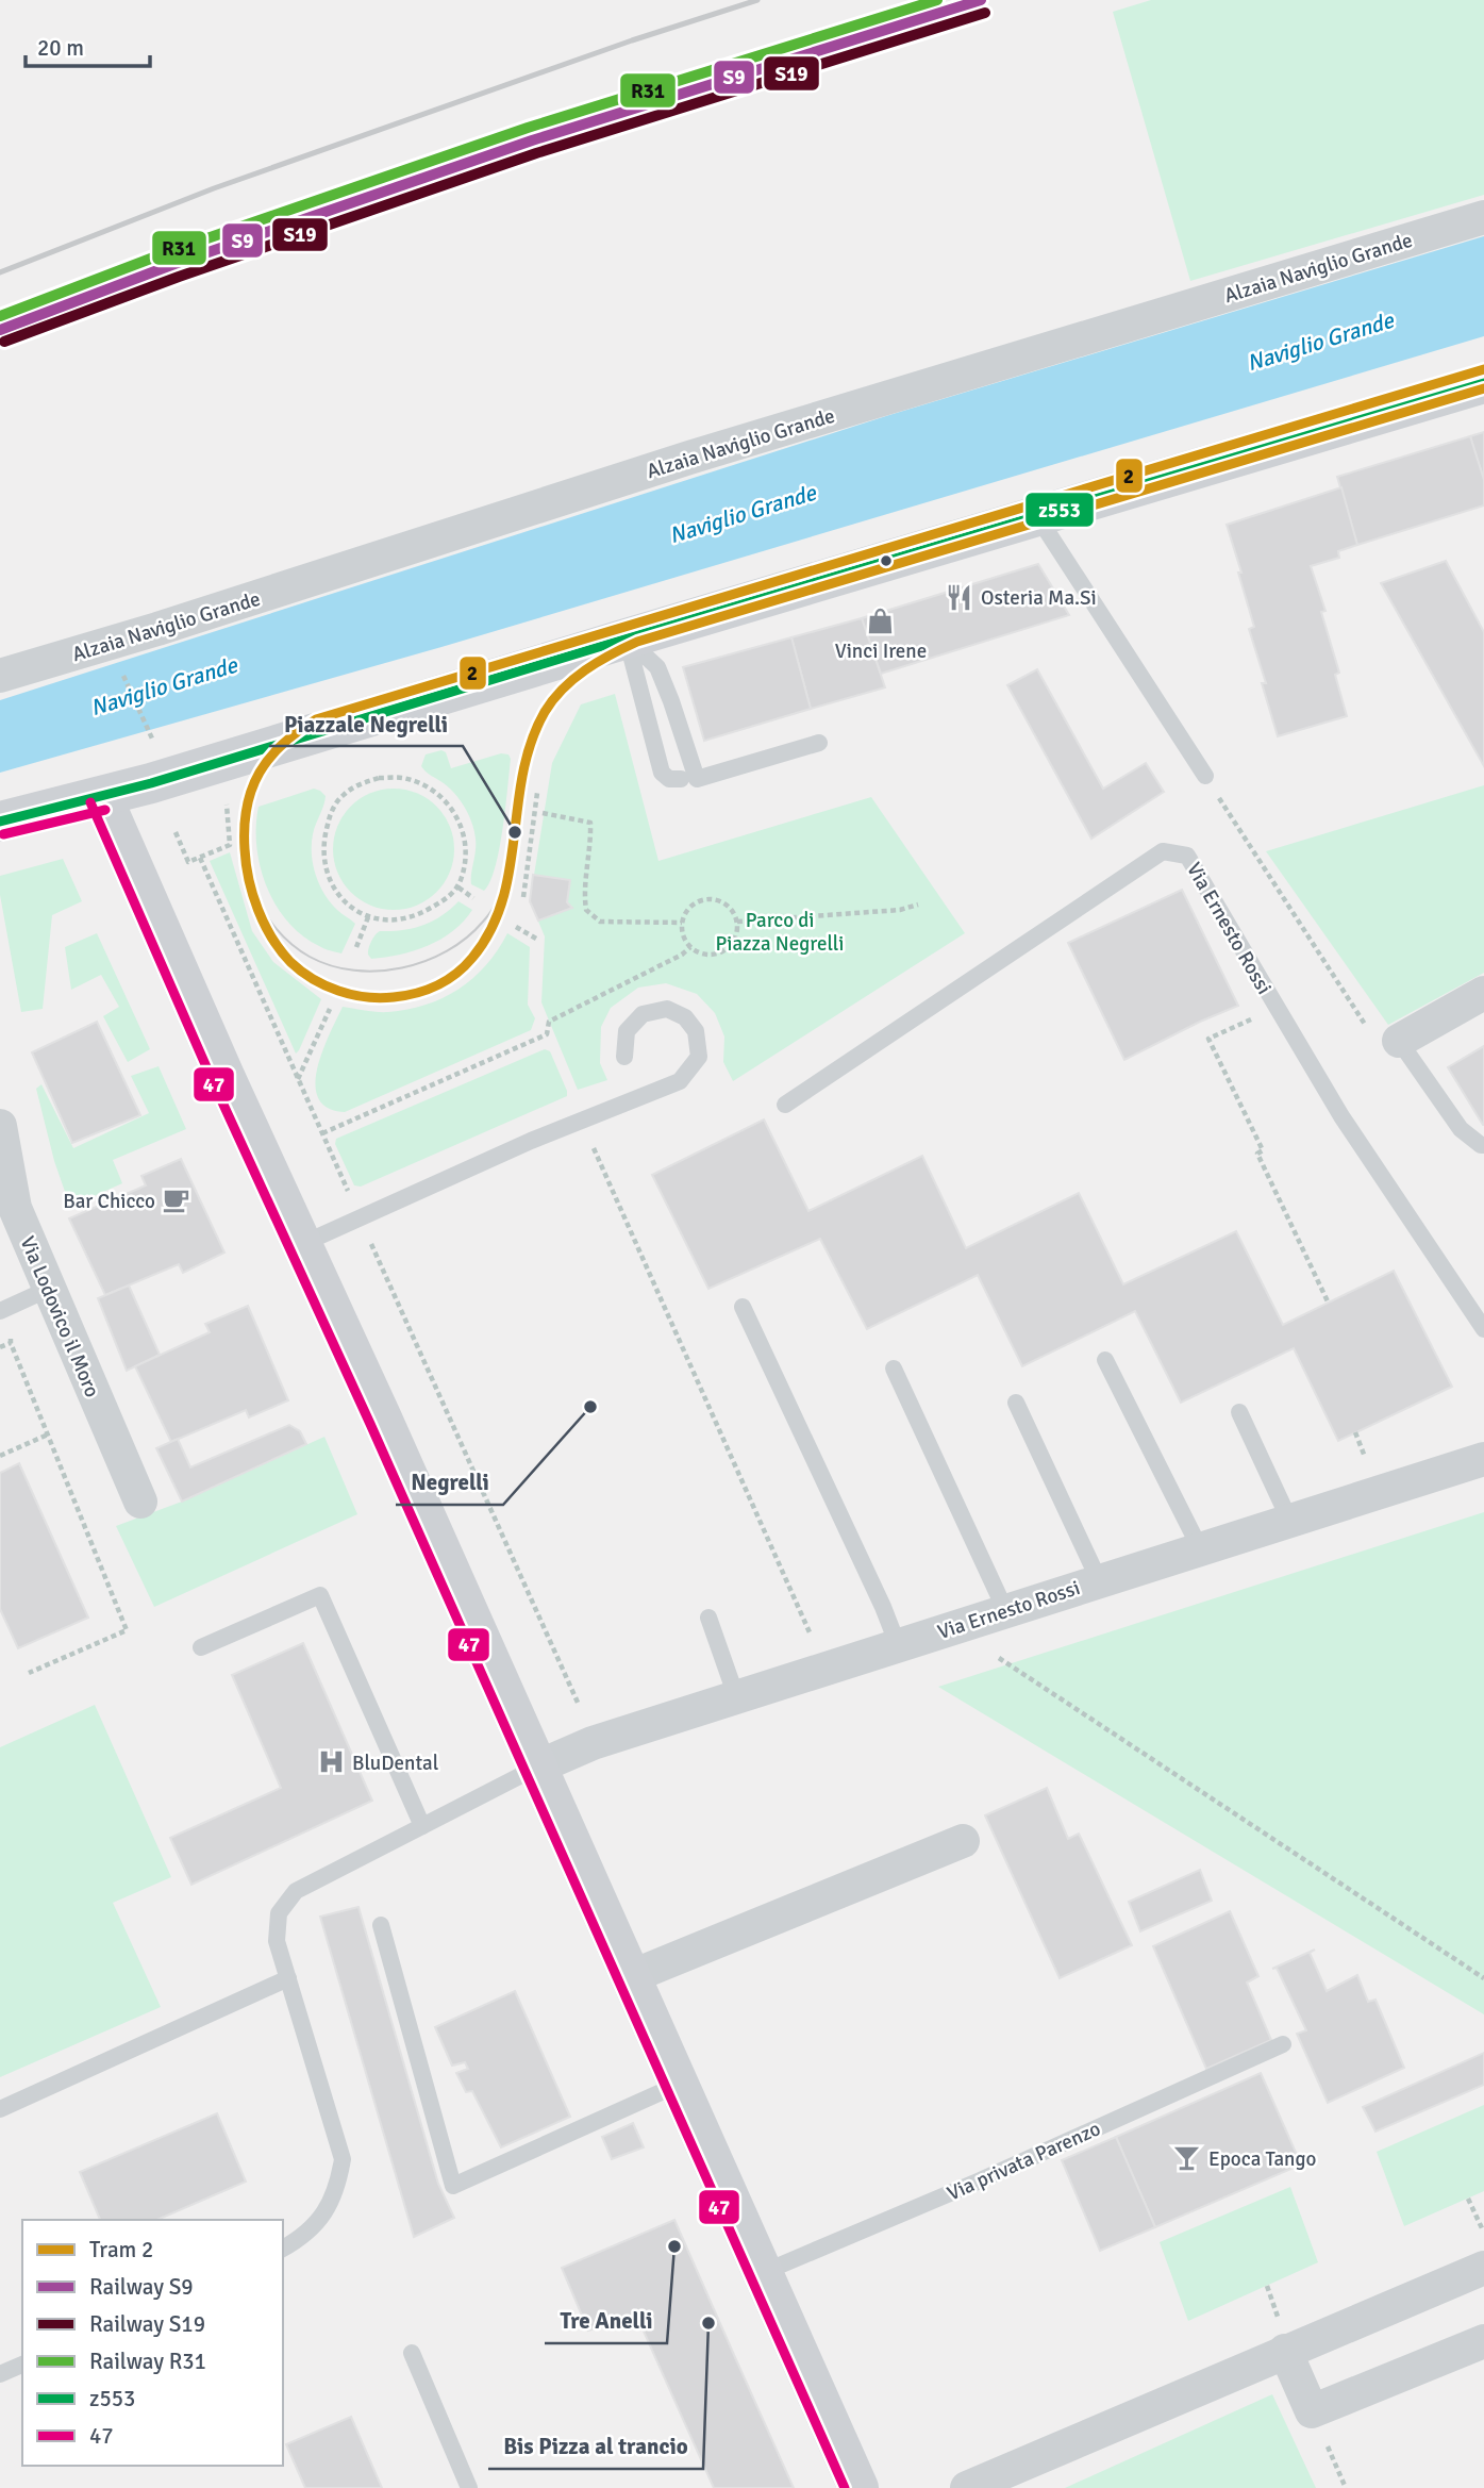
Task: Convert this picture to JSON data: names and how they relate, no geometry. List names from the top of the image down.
{
  "streets": {
    "street": ["Alzaia Naviglio Grande", "Via Ernesto Rossi", "Via Lodovico il Moro"],
    "lane": ["Via privata Parenzo"]
  },
  "water": ["Naviglio Grande"],
  "parks": ["Parco di Piazza Negrelli"],
  "places": {
    "restaurant": ["Osteria Ma.Si"],
    "shop": ["Vinci Irene"],
    "other": [
      "Piazzale Negrelli",
      "Negrelli",
      "Tre Anelli",
      "Bis Pizza al trancio"
    ],
    "cafe": ["Bar Chicco"],
    "hospital": ["BluDental"],
    "bar": ["Epoca Tango"]
  },
  "lines": [
    "rail line S9",
    "rail line R31",
    "rail line S19",
    "tram line 2",
    "transit line z553",
    "transit line 47"
  ],
  "legend": [
    "Tram 2",
    "Railway S9",
    "Railway S19",
    "Railway R31",
    "z553",
    "47"
  ],
  "scale_bar": "20 m"
}
